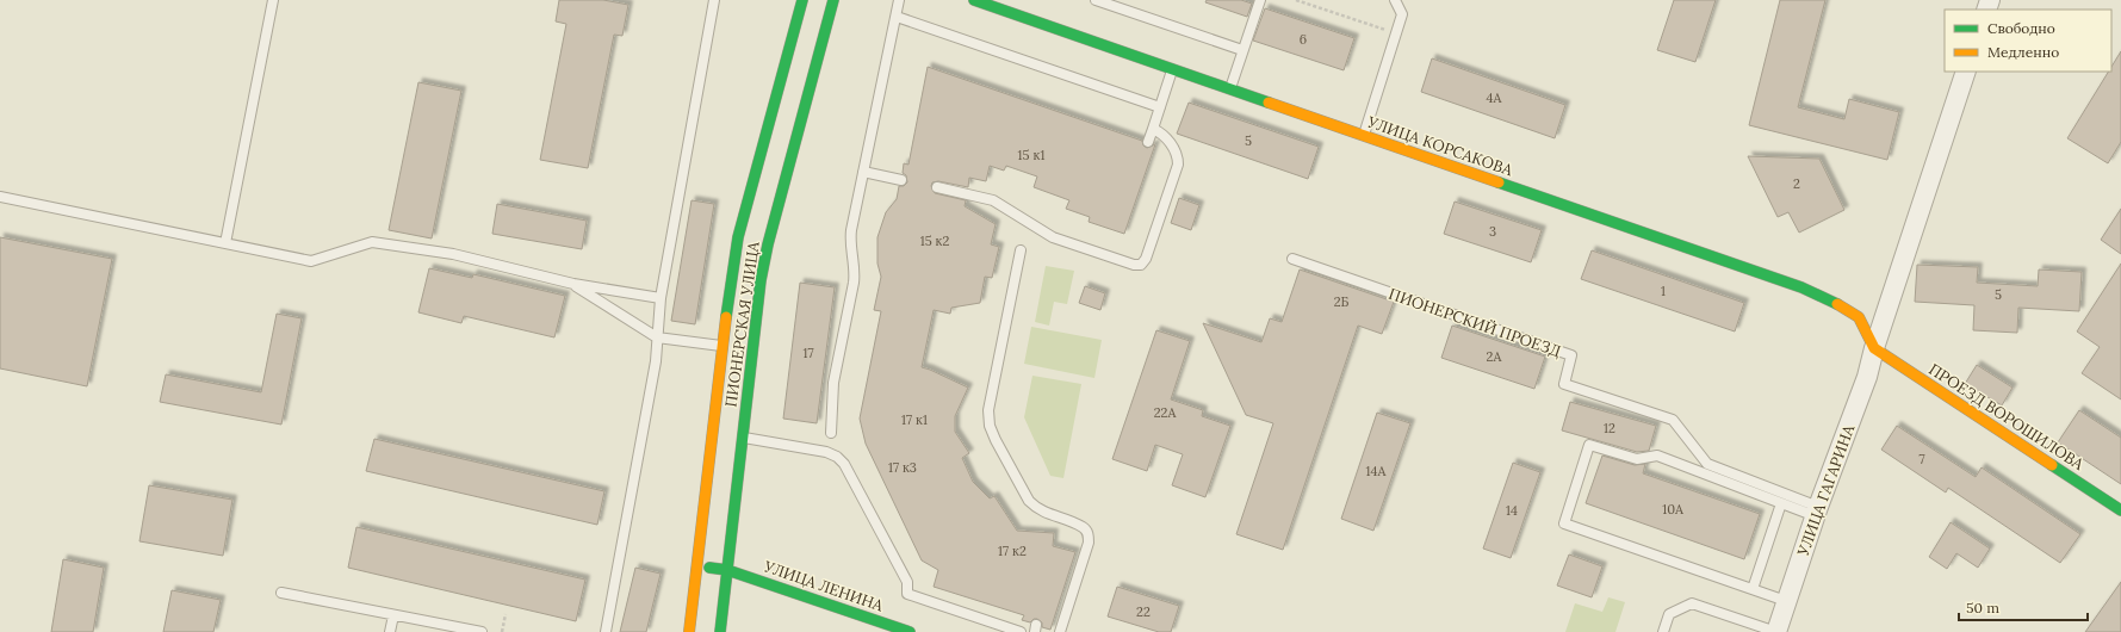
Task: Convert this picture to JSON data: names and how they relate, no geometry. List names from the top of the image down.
{
  "streets": {
    "main road": [
      "УЛИЦА КОРСАКОВА",
      "ПИОНЕРСКАЯ УЛИЦА",
      "ПРОЕЗД ВОРОШИЛОВА",
      "УЛИЦА ЛЕНИНА"
    ],
    "street": ["УЛИЦА ГАГАРИНА"],
    "lane": ["ПИОНЕРСКИЙ ПРОЕЗД"]
  },
  "crossings": [
    ["УЛИЦА КОРСАКОВА", "ПРОЕЗД ВОРОШИЛОВА"],
    ["УЛИЦА КОРСАКОВА", "УЛИЦА ГАГАРИНА"],
    ["ПИОНЕРСКИЙ ПРОЕЗД", "УЛИЦА ГАГАРИНА"],
    ["ПИОНЕРСКАЯ УЛИЦА", "УЛИЦА ЛЕНИНА"],
    ["ПРОЕЗД ВОРОШИЛОВА", "УЛИЦА ГАГАРИНА"]
  ],
  "house_numbers": [
    "6",
    "4А",
    "5",
    "15 к1",
    "2",
    "3",
    "15 к2",
    "1",
    "5",
    "2Б",
    "17",
    "2А",
    "22А",
    "17 к1",
    "12",
    "7",
    "17 к3",
    "14А",
    "10А",
    "14",
    "17 к2",
    "22"
  ],
  "legend": ["Свободно", "Медленно"],
  "scale_bar": "50 m"
}
